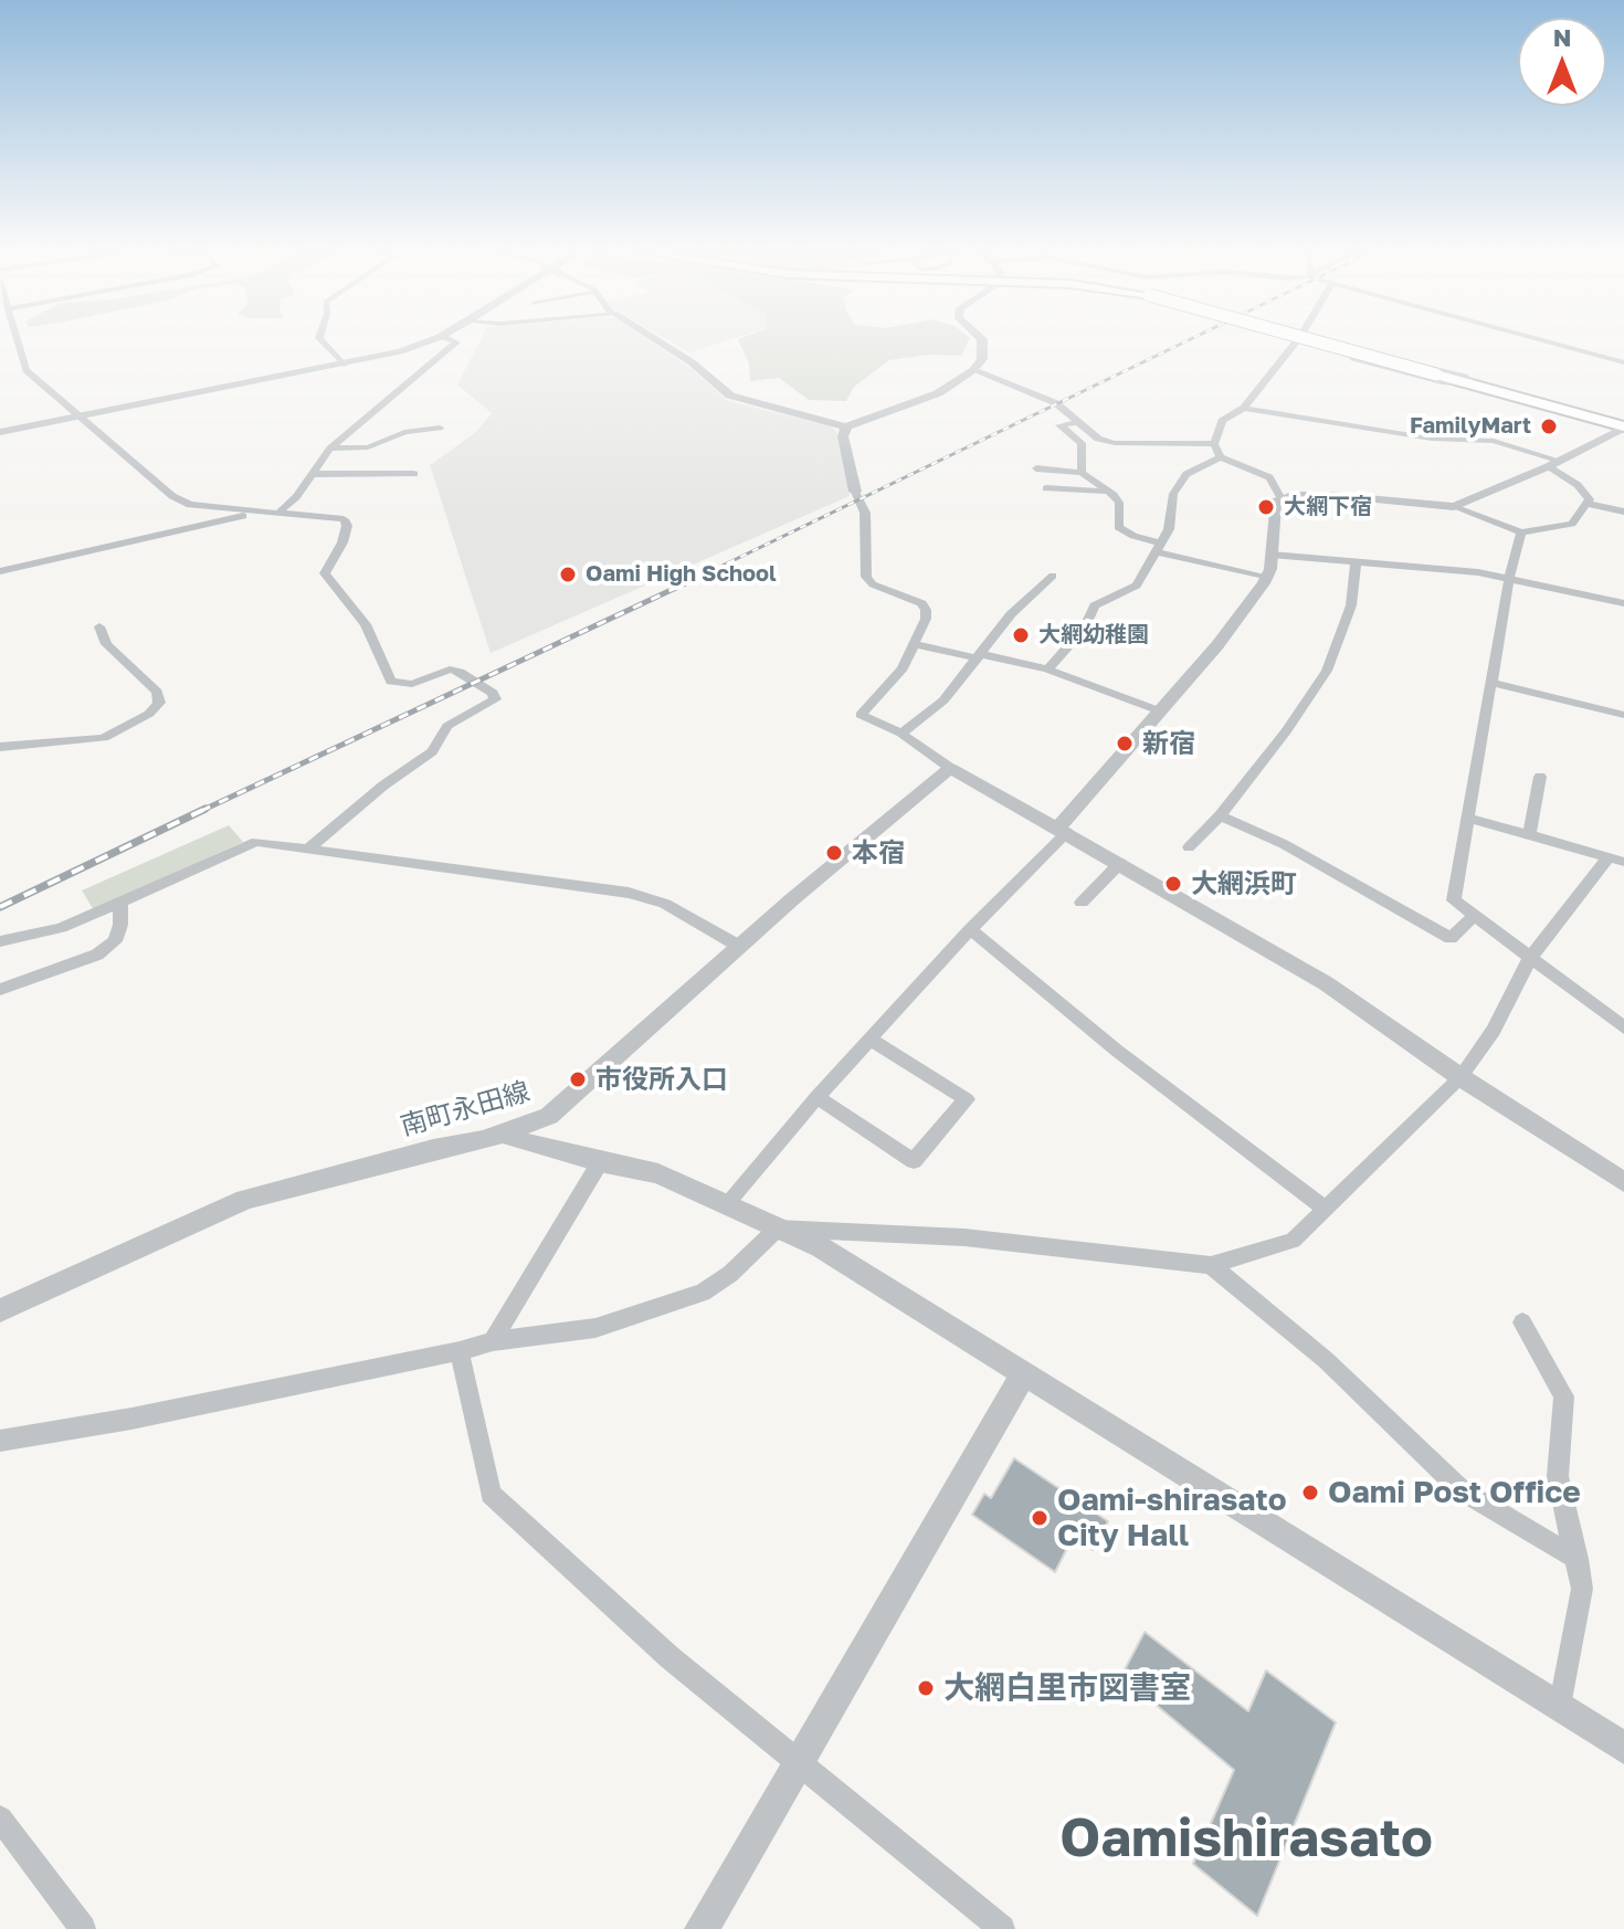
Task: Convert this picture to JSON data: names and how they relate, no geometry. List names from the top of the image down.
{
  "streets": {
    "street": ["南町永田線"]
  },
  "districts": ["Oamishirasato"],
  "places": [
    "FamilyMart",
    "大網下宿",
    "Oami High School",
    "大網幼稚園",
    "新宿",
    "本宿",
    "大網浜町",
    "市役所入口",
    "Oami Post Office",
    "Oami-shirasato City Hall",
    "大網白里市図書室"
  ],
  "north": "top"
}
